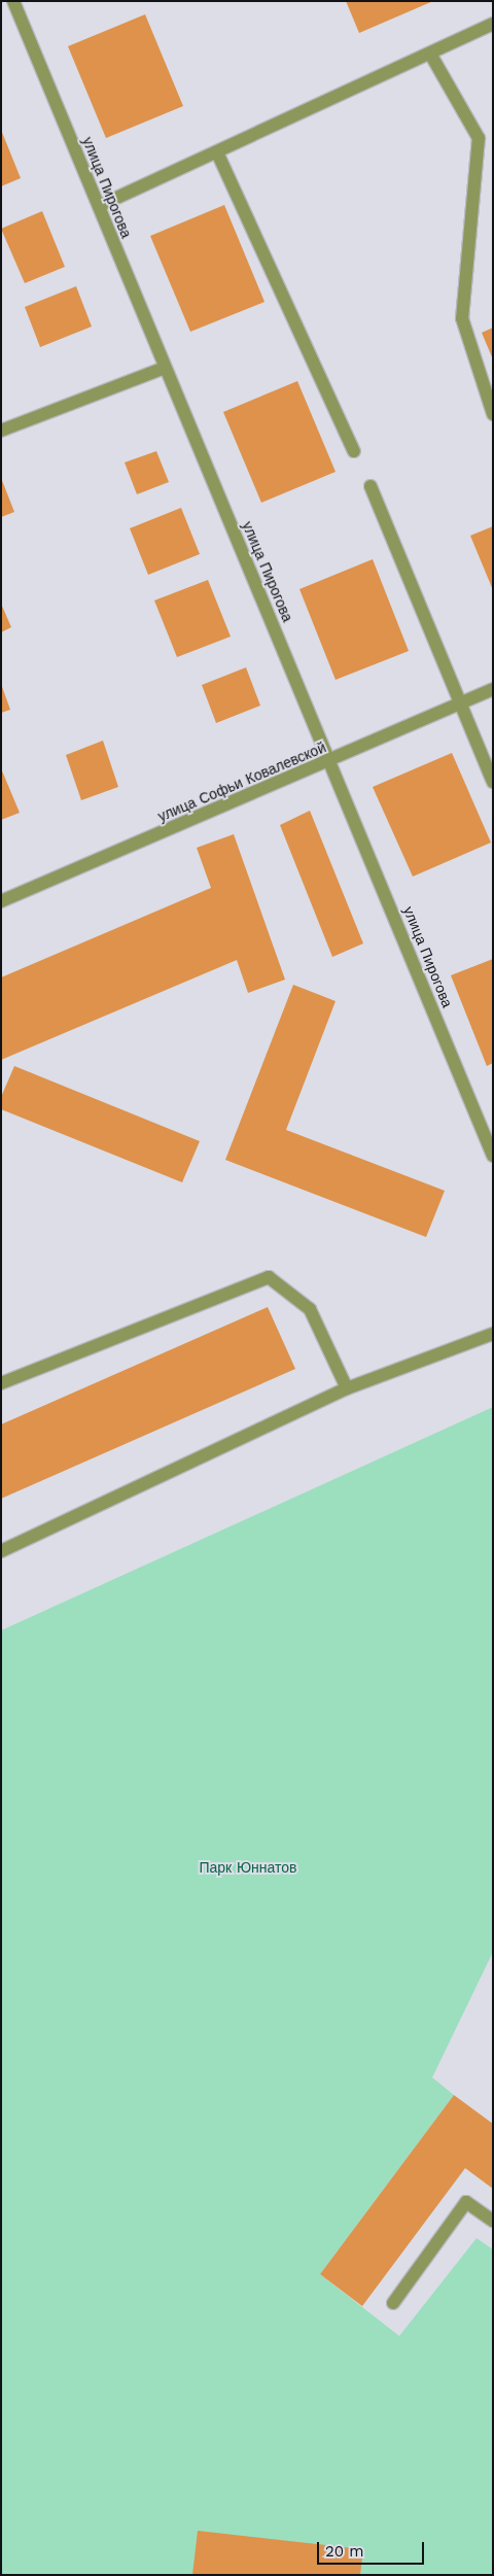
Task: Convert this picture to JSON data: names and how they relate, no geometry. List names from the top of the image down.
{
  "streets": {
    "street": ["улица Пирогова", "улица Софьи Ковалевской"]
  },
  "crossings": [
    ["улица Пирогова", "улица Софьи Ковалевской"]
  ],
  "parks": ["Парк Юннатов"],
  "scale_bar": "20 m"
}
